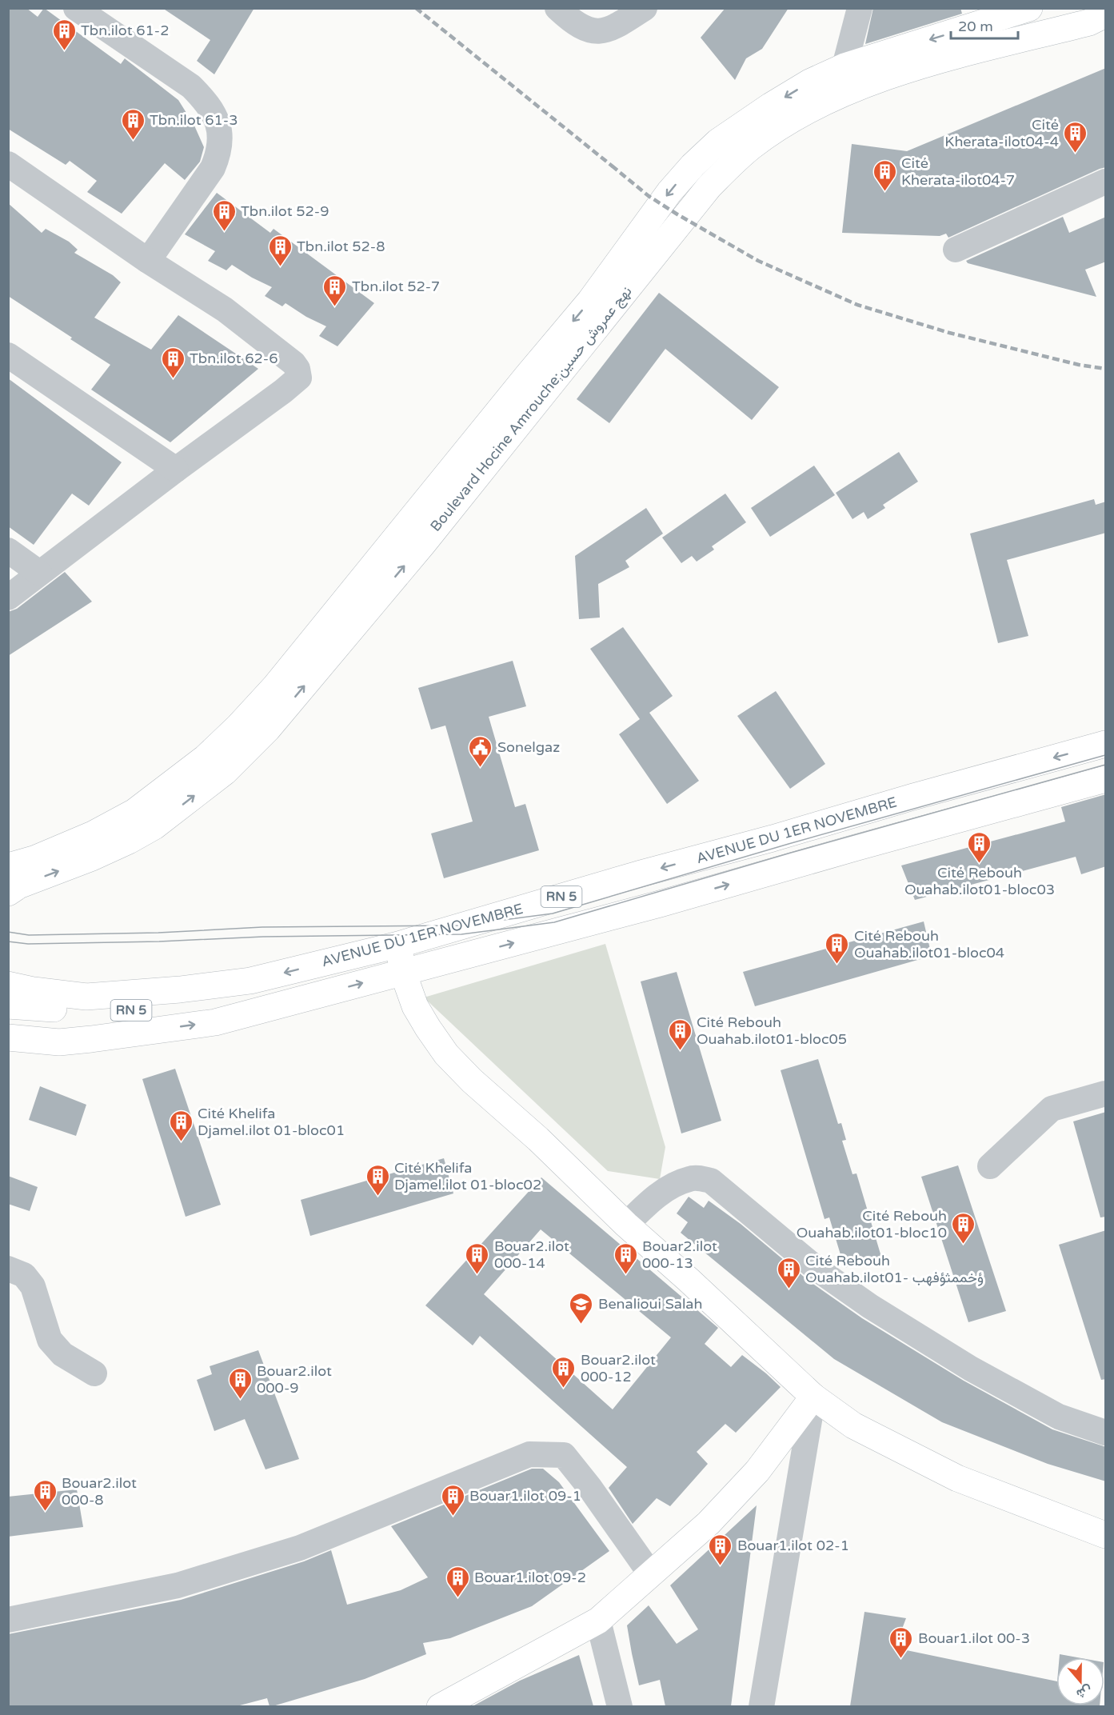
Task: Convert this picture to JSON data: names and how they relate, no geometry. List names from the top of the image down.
{
  "streets": {
    "main road": ["Boulevard Hocine Amrouche;نهج عمروش حسين", "AVENUE DU 1ER NOVEMBRE", "RN 5"]
  },
  "crossings": [
    ["AVENUE DU 1ER NOVEMBRE", "RN 5"]
  ],
  "places": {
    "building": [
      "Tbn.ilot 61-2",
      "Tbn.ilot 61-3",
      "Cité Kherata-ilot04-4",
      "Cité Kherata-ilot04-7",
      "Tbn.ilot 52-9",
      "Tbn.ilot 52-8",
      "Tbn.ilot 52-7",
      "Tbn.ilot 62-6",
      "Cité Rebouh Ouahab.ilot01-bloc03",
      "Cité Rebouh Ouahab.ilot01-bloc04",
      "Cité Rebouh Ouahab.ilot01-bloc05",
      "Cité Khelifa Djamel.ilot 01-bloc01",
      "Cité Khelifa Djamel.ilot 01-bloc02",
      "Cité Rebouh Ouahab.ilot01-bloc10",
      "Bouar2.ilot 000-14",
      "Bouar2.ilot 000-13",
      "Cité Rebouh Ouahab.ilot01- ؤخممثؤفهب",
      "Bouar2.ilot 000-12",
      "Bouar2.ilot 000-9",
      "Bouar2.ilot 000-8",
      "Bouar1.ilot 09-1",
      "Bouar1.ilot 02-1",
      "Bouar1.ilot 09-2",
      "Bouar1.ilot 00-3"
    ],
    "public building": ["Sonelgaz"],
    "school or university": ["Benalioui Salah"]
  },
  "scale_bar": "20 m",
  "north": "bottom"
}
